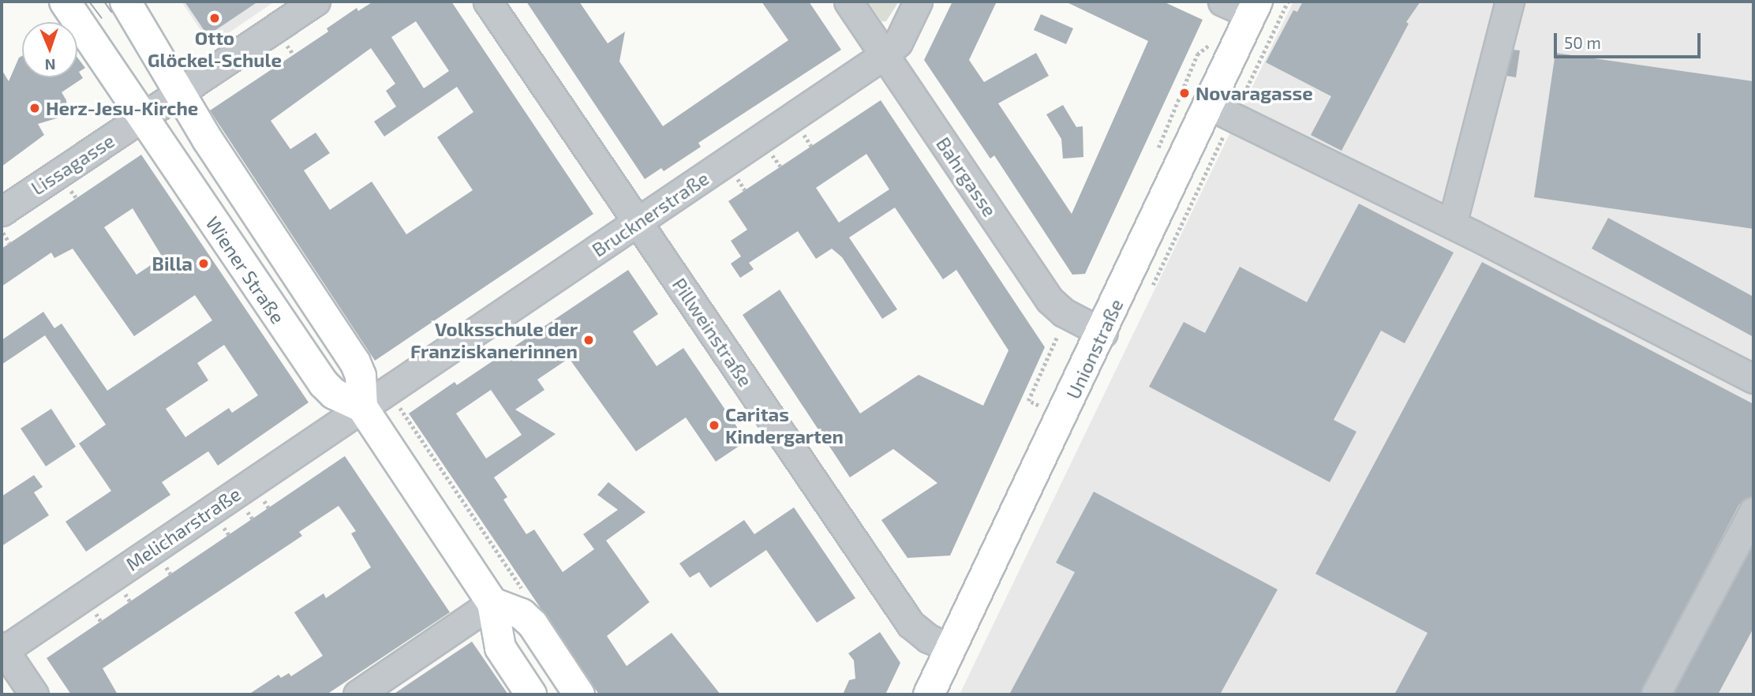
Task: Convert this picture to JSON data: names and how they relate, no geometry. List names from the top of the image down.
{
  "streets": {
    "main road": ["Wiener Straße", "Unionstraße"],
    "street": [
      "Lissagasse",
      "Bahrgasse",
      "Brucknerstraße",
      "Pillweinstraße",
      "Melicharstraße"
    ]
  },
  "crossings": [
    ["Lissagasse", "Wiener Straße"],
    ["Bahrgasse", "Brucknerstraße"],
    ["Bahrgasse", "Unionstraße"],
    ["Brucknerstraße", "Wiener Straße"],
    ["Brucknerstraße", "Pillweinstraße"],
    ["Brucknerstraße", "Melicharstraße"],
    ["Wiener Straße", "Melicharstraße"],
    ["Pillweinstraße", "Unionstraße"]
  ],
  "places": [
    "Otto Glöckel-Schule",
    "Novaragasse",
    "Herz-Jesu-Kirche",
    "Billa",
    "Volksschule der Franziskanerinnen",
    "Caritas Kindergarten"
  ],
  "scale_bar": "50 m",
  "north": "bottom"
}
